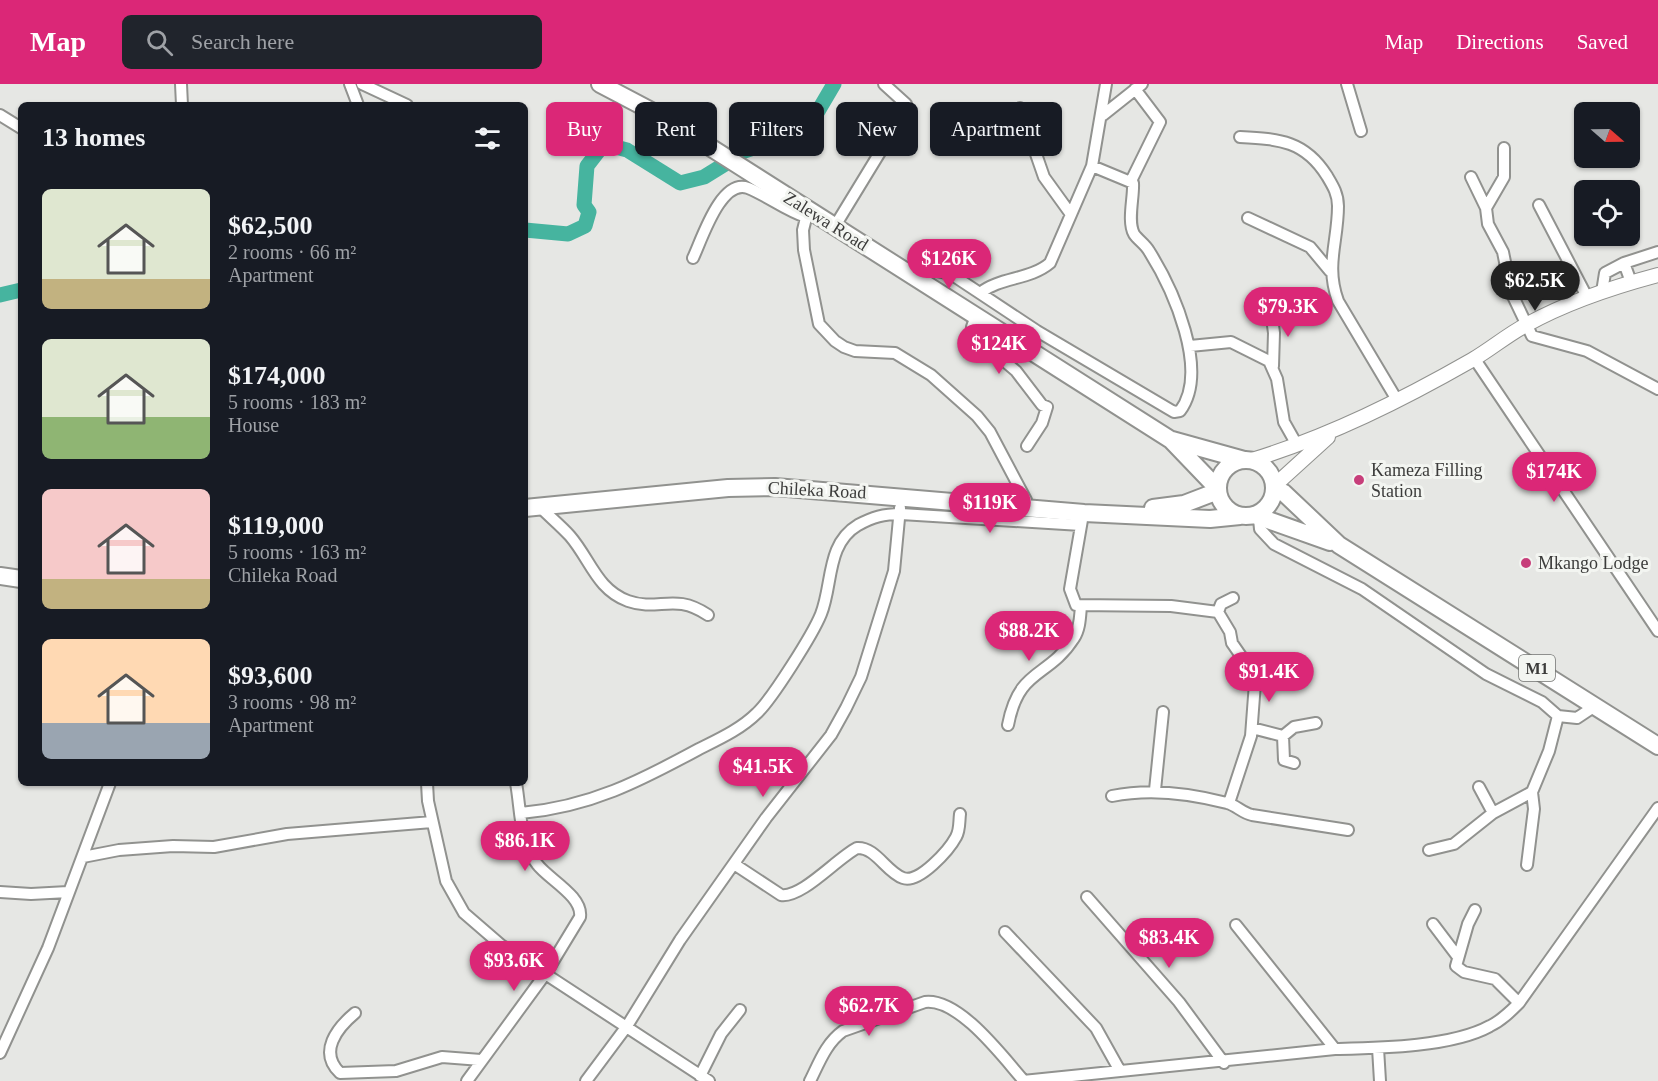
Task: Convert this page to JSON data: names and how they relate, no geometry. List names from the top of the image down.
{
  "streets": {
    "highway": ["Zalewa Road", "Chileka Road", "M1"]
  },
  "crossings": [
    ["Zalewa Road", "Chileka Road"],
    ["Zalewa Road", "M1"],
    ["Chileka Road", "M1"]
  ],
  "places": ["Kameza Filling Station", "Mkango Lodge"],
  "north": "right",
  "page": {
    "header": "Map",
    "search": "Search here",
    "nav": ["Map", "Directions", "Saved"],
    "chip": [
      "Buy",
      "Rent",
      "Filters",
      "New",
      "Apartment"
    ],
    "heading": "13 homes",
    "list": [
      {
        "name": "$62,500",
        "note": "2 rooms · 66 m² · Apartment"
      },
      {
        "name": "$174,000",
        "note": "5 rooms · 183 m² · House"
      },
      {
        "name": "$119,000",
        "note": "5 rooms · 163 m² · Chileka Road"
      },
      {
        "name": "$93,600",
        "note": "3 rooms · 98 m² · Apartment"
      }
    ],
    "price": [
      "$126K",
      "$62.5K",
      "$79.3K",
      "$124K",
      "$174K",
      "$119K",
      "$88.2K",
      "$91.4K",
      "$41.5K",
      "$86.1K",
      "$83.4K",
      "$93.6K",
      "$62.7K"
    ]
  }
}
